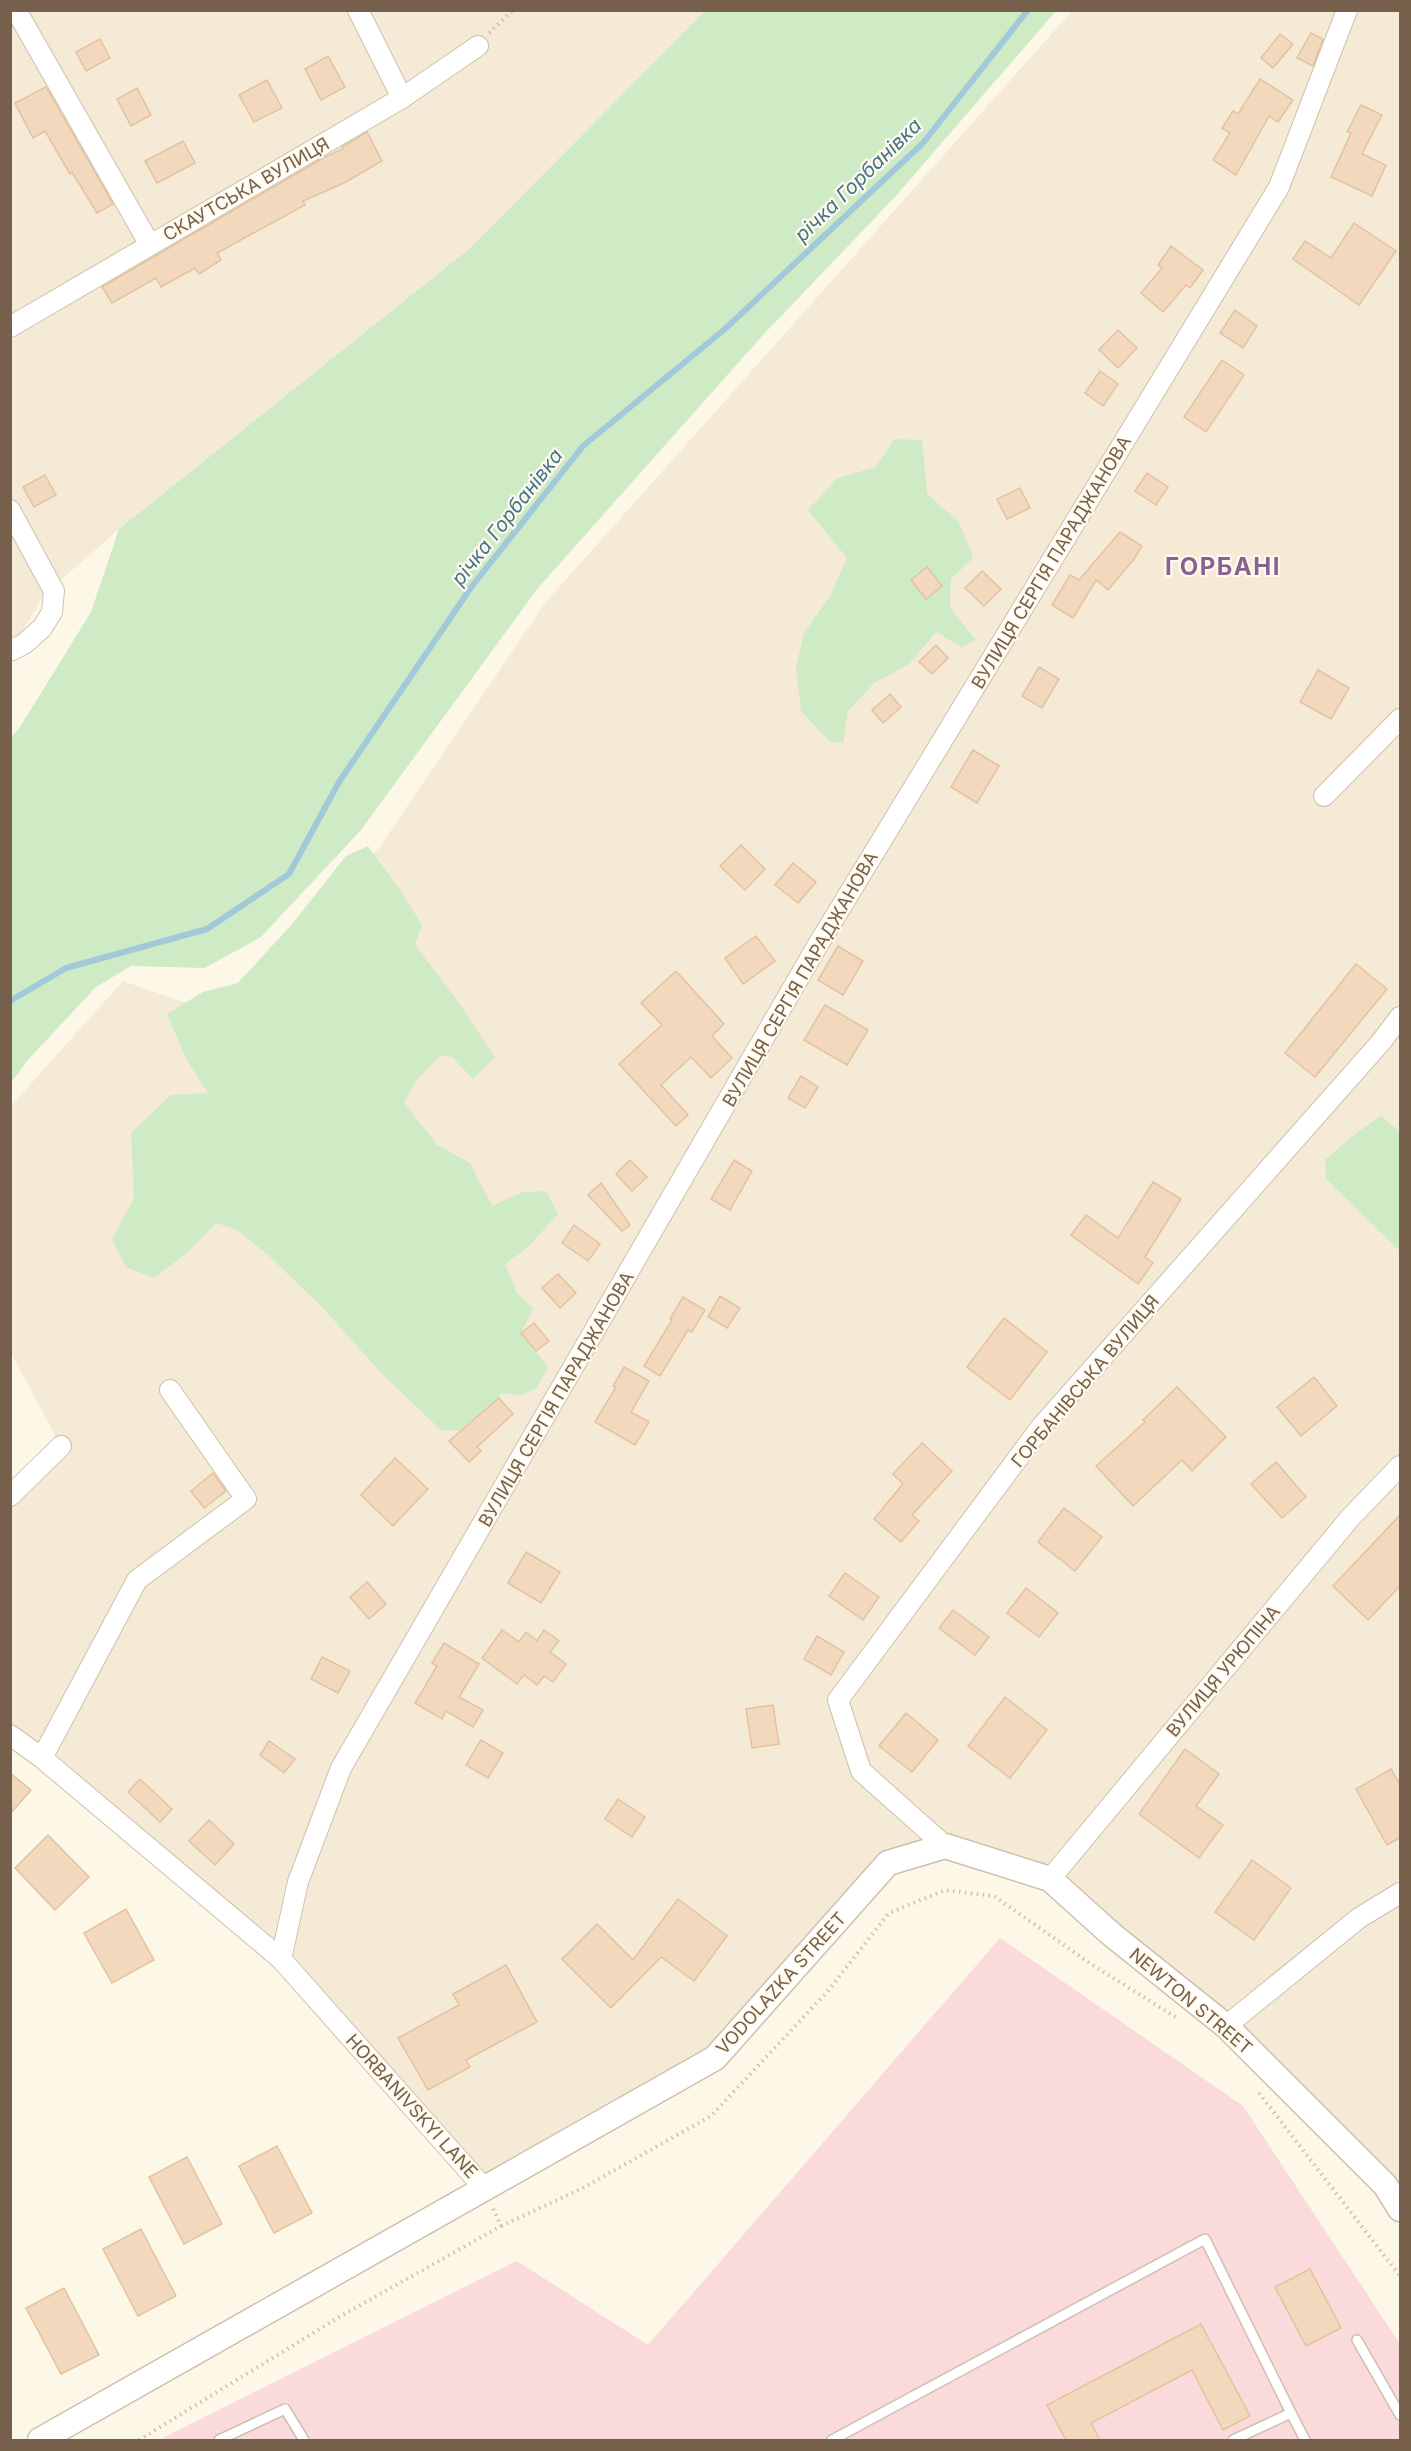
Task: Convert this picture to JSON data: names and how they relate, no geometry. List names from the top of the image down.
{
  "streets": {
    "street": [
      "СКАУТСЬКА ВУЛИЦЯ",
      "ВУЛИЦЯ СЕРГІЯ ПАРАДЖАНОВА",
      "ГОРБАНІВСЬКА ВУЛИЦЯ",
      "ВУЛИЦЯ УРЮПІНА",
      "VODOLAZKA STREET",
      "NEWTON STREET",
      "HORBANIVSKYI LANE"
    ]
  },
  "crossings": [
    ["ВУЛИЦЯ СЕРГІЯ ПАРАДЖАНОВА", "HORBANIVSKYI LANE"],
    ["ГОРБАНІВСЬКА ВУЛИЦЯ", "VODOLAZKA STREET"],
    ["ГОРБАНІВСЬКА ВУЛИЦЯ", "NEWTON STREET"],
    ["ВУЛИЦЯ УРЮПІНА", "NEWTON STREET"],
    ["VODOLAZKA STREET", "NEWTON STREET"],
    ["VODOLAZKA STREET", "HORBANIVSKYI LANE"]
  ],
  "districts": ["ГОРБАНІ"],
  "water": ["річка Горбанівка"]
}
